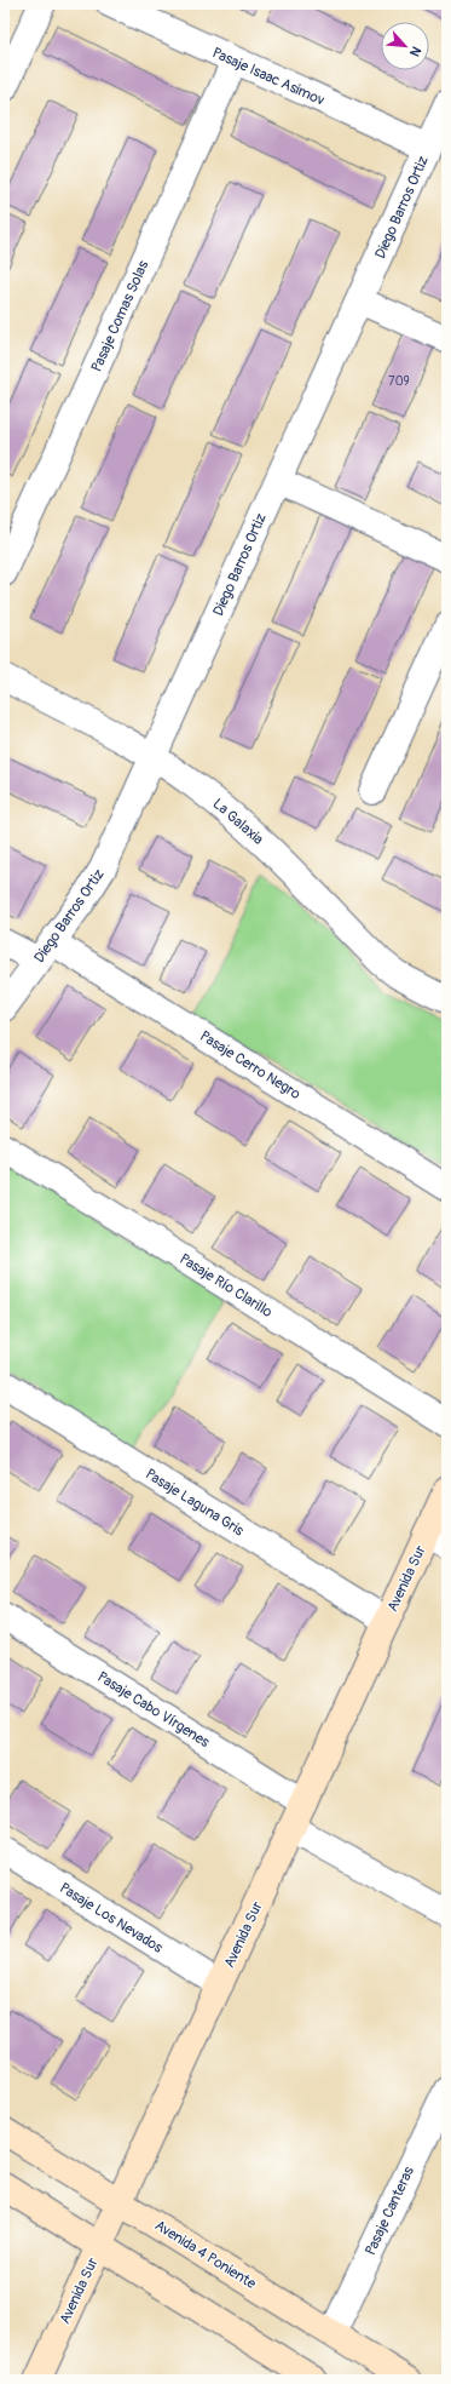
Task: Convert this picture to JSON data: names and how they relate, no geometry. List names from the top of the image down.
{
  "streets": {
    "street": [
      "Pasaje Isaac Asimov",
      "Diego Barros Ortiz",
      "Pasaje Comas Solas",
      "La Galaxia",
      "Pasaje Cerro Negro",
      "Pasaje Río Clarillo",
      "Pasaje Laguna Gris",
      "Avenida Sur",
      "Pasaje Cabo Vírgenes",
      "Pasaje Los Nevados",
      "Pasaje Canteras",
      "Avenida 4 Poniente"
    ]
  },
  "crossings": [
    ["Pasaje Isaac Asimov", "Diego Barros Ortiz"],
    ["Pasaje Isaac Asimov", "Pasaje Comas Solas"],
    ["Diego Barros Ortiz", "La Galaxia"],
    ["Diego Barros Ortiz", "Pasaje Cerro Negro"],
    ["Pasaje Laguna Gris", "Avenida Sur"],
    ["Avenida Sur", "Pasaje Cabo Vírgenes"],
    ["Avenida Sur", "Pasaje Los Nevados"],
    ["Avenida Sur", "Avenida 4 Poniente"],
    ["Pasaje Canteras", "Avenida 4 Poniente"]
  ],
  "house_numbers": ["709"],
  "north": "bottom right"
}
